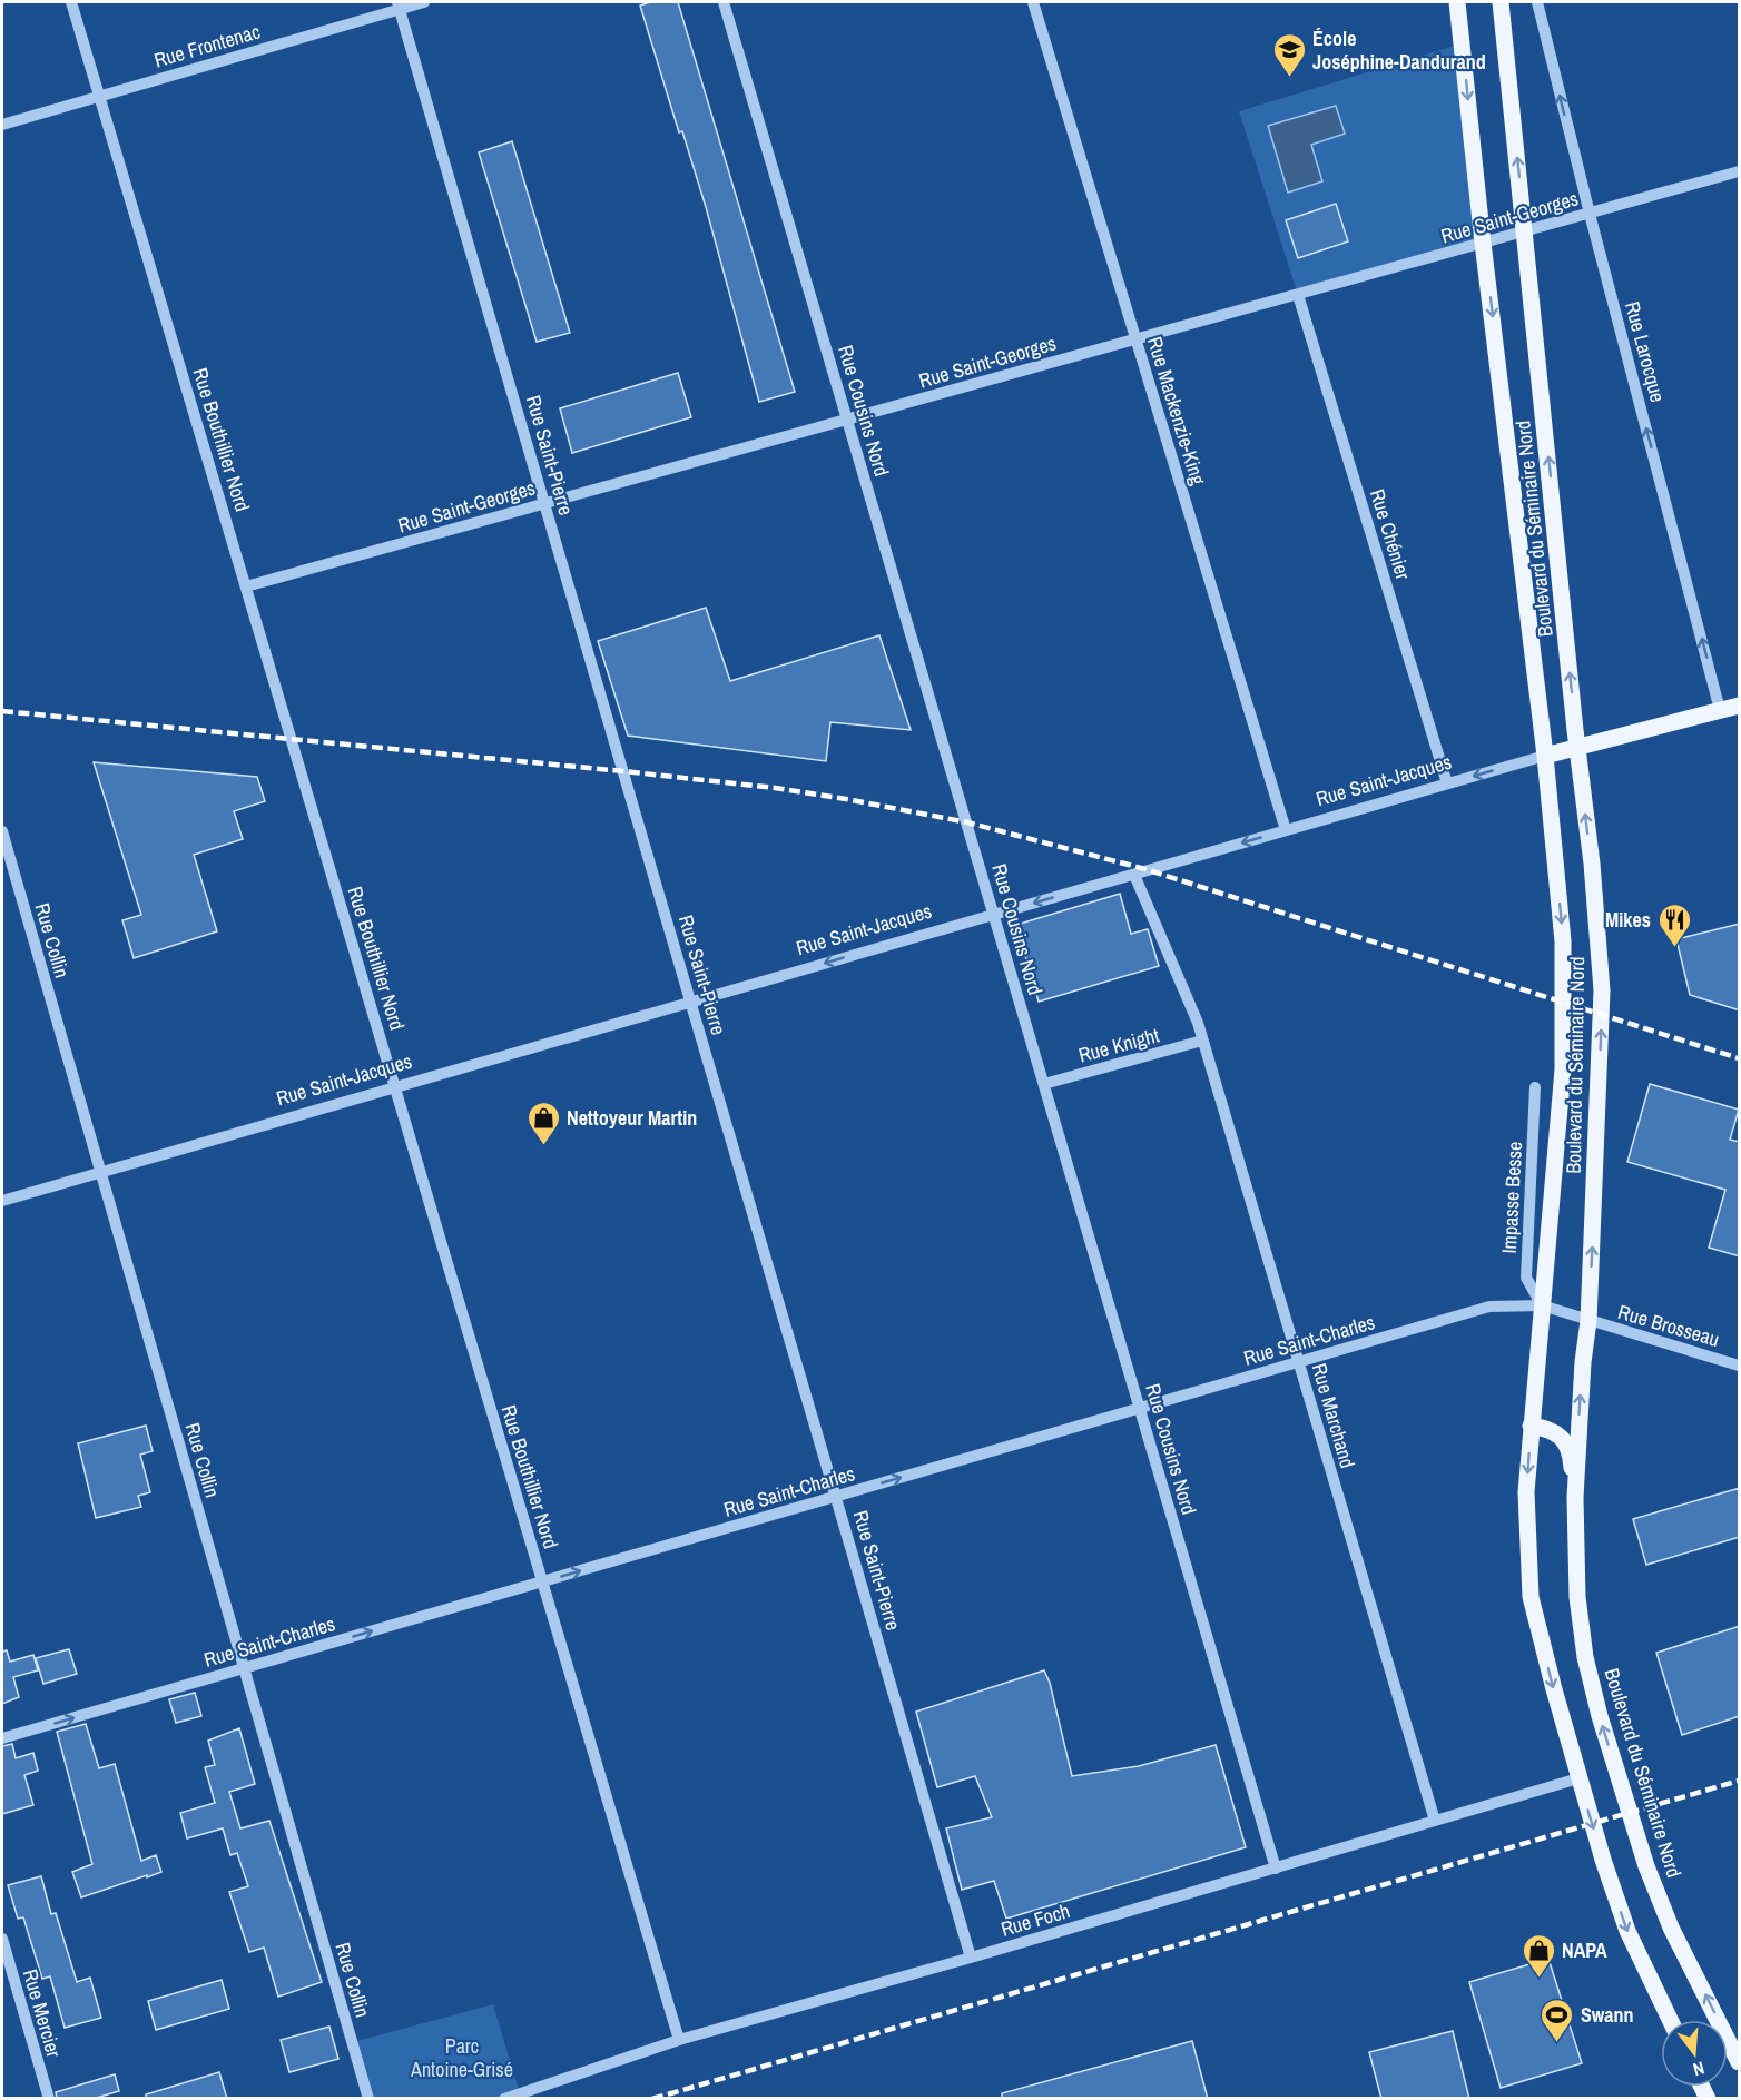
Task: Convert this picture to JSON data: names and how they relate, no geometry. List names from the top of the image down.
{
  "streets": {
    "main road": ["Boulevard du Séminaire Nord", "Rue Saint-Jacques"],
    "street": [
      "Rue Frontenac",
      "Rue Saint-Georges",
      "Rue Larocque",
      "Rue Cousins Nord",
      "Rue Mackenzie-King",
      "Rue Bouthillier Nord",
      "Rue Saint-Pierre",
      "Rue Chénier",
      "Rue Collin",
      "Rue Knight",
      "Impasse Besse",
      "Rue Brosseau",
      "Rue Saint-Charles",
      "Rue Marchand",
      "Rue Foch",
      "Rue Mercier"
    ]
  },
  "crossings": [
    ["Rue Frontenac", "Rue Bouthillier Nord"],
    ["Rue Frontenac", "Rue Saint-Pierre"],
    ["Rue Saint-Georges", "Rue Larocque"],
    ["Rue Saint-Georges", "Rue Cousins Nord"],
    ["Rue Saint-Georges", "Rue Mackenzie-King"],
    ["Rue Saint-Georges", "Rue Bouthillier Nord"],
    ["Rue Saint-Georges", "Rue Saint-Pierre"],
    ["Rue Saint-Georges", "Boulevard du Séminaire Nord"],
    ["Rue Saint-Georges", "Rue Chénier"],
    ["Rue Larocque", "Rue Saint-Jacques"],
    ["Rue Cousins Nord", "Rue Saint-Jacques"],
    ["Rue Cousins Nord", "Rue Knight"],
    ["Rue Cousins Nord", "Rue Saint-Charles"],
    ["Rue Cousins Nord", "Rue Foch"],
    ["Rue Mackenzie-King", "Rue Saint-Jacques"],
    ["Rue Bouthillier Nord", "Rue Saint-Jacques"],
    ["Rue Bouthillier Nord", "Rue Saint-Charles"],
    ["Rue Bouthillier Nord", "Rue Foch"],
    ["Rue Saint-Pierre", "Rue Saint-Jacques"],
    ["Rue Saint-Pierre", "Rue Saint-Charles"],
    ["Rue Saint-Pierre", "Rue Foch"],
    ["Boulevard du Séminaire Nord", "Rue Saint-Jacques"],
    ["Boulevard du Séminaire Nord", "Impasse Besse"],
    ["Boulevard du Séminaire Nord", "Rue Brosseau"],
    ["Boulevard du Séminaire Nord", "Rue Saint-Charles"],
    ["Boulevard du Séminaire Nord", "Rue Foch"],
    ["Rue Chénier", "Rue Saint-Jacques"],
    ["Rue Saint-Jacques", "Rue Collin"],
    ["Rue Saint-Jacques", "Rue Marchand"],
    ["Rue Collin", "Rue Saint-Charles"],
    ["Rue Knight", "Rue Marchand"],
    ["Impasse Besse", "Rue Saint-Charles"],
    ["Rue Brosseau", "Rue Saint-Charles"],
    ["Rue Saint-Charles", "Rue Marchand"],
    ["Rue Marchand", "Rue Foch"]
  ],
  "one_way": ["Rue Larocque", "Rue Saint-Jacques", "Rue Saint-Charles"],
  "parks": ["Parc Antoine-Grisé"],
  "places": {
    "school or university": ["École Joséphine-Dandurand"],
    "restaurant": ["Mikes"],
    "shop": ["Nettoyeur Martin", "NAPA"],
    "sports": ["Swann"]
  },
  "north": "bottom"
}
